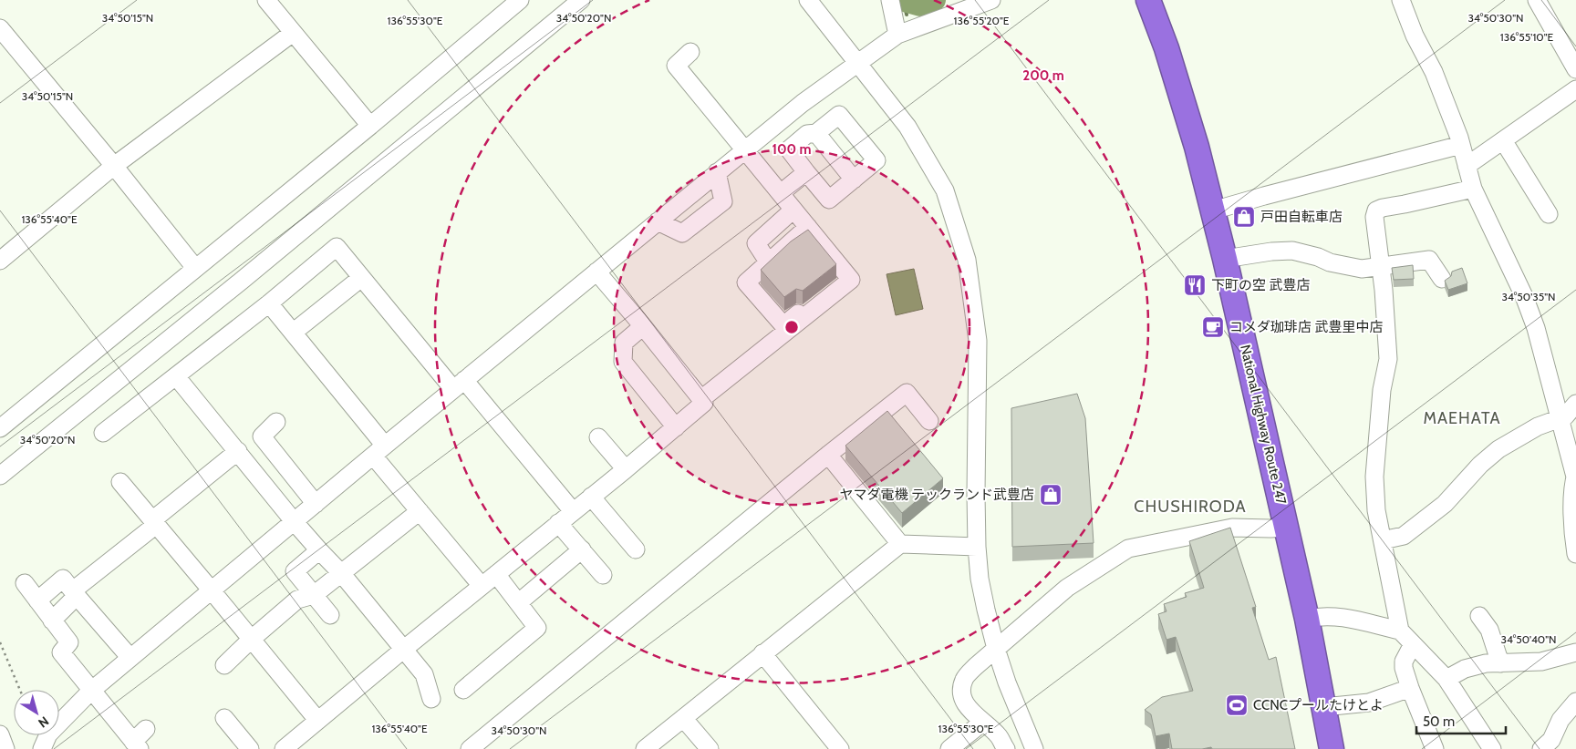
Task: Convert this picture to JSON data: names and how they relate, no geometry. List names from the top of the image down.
{
  "streets": {
    "highway": ["National Highway Route 247"]
  },
  "districts": ["MAEHATA", "CHUSHIRODA"],
  "places": {
    "shop": ["戸田自転車店", "ヤマダ電機 テックランド武豊店"],
    "restaurant": ["下町の空 武豊店"],
    "cafe": ["コメダ珈琲店 武豊里中店"],
    "sports": ["CCNCプールたけとよ"]
  },
  "scale_bar": "50 m",
  "north": "bottom right",
  "coordinates": [
    "34°50'15\"N",
    "34°50'20\"N",
    "34°50'30\"N",
    "136°55'30\"E",
    "136°55'20\"E",
    "136°55'10\"E",
    "136°55'40\"E",
    "34°50'35\"N",
    "34°50'40\"N"
  ],
  "rings": ["200 m", "100 m"]
}
